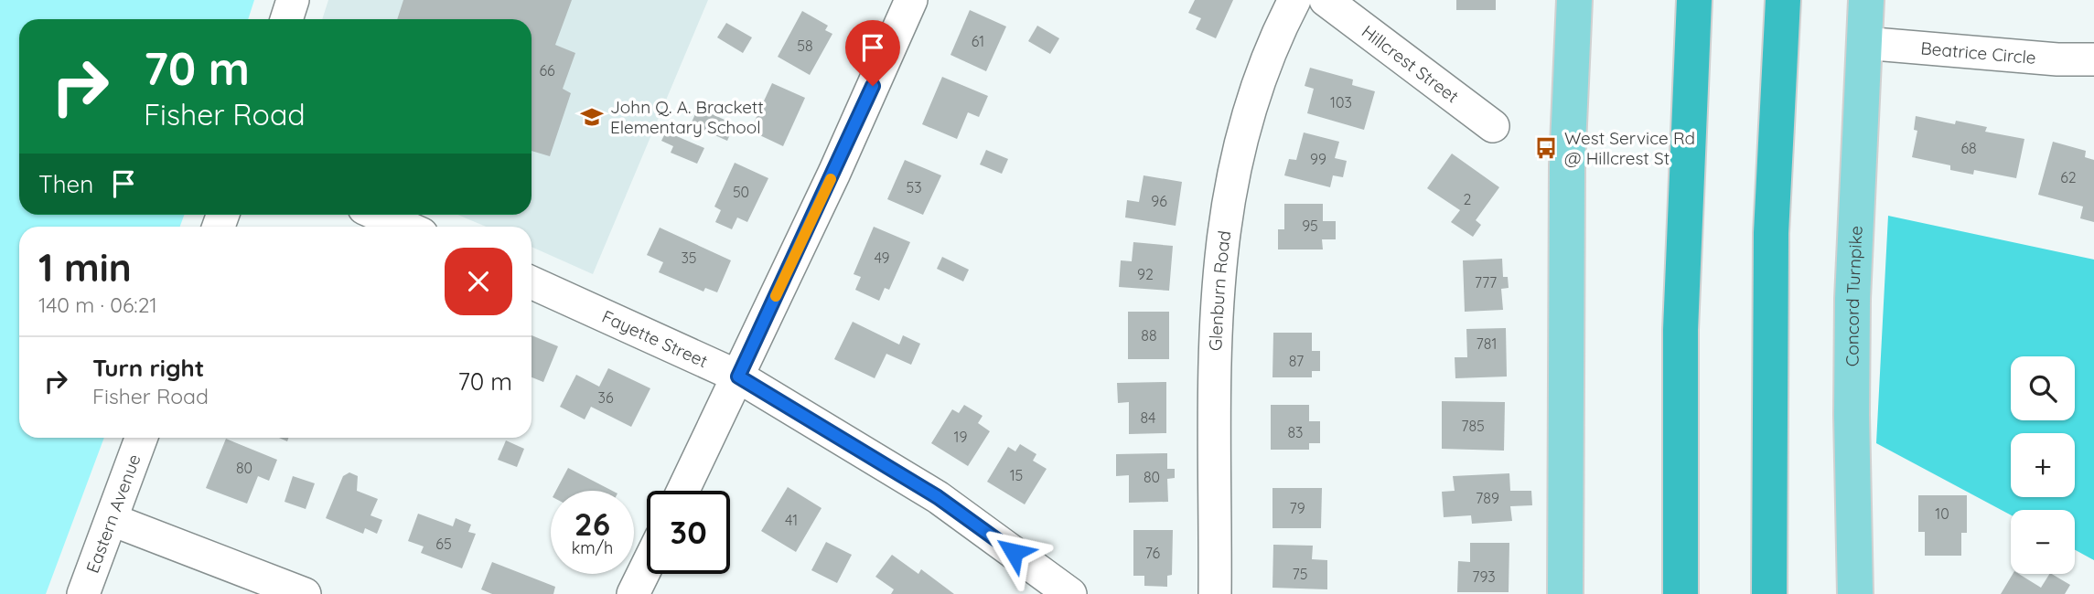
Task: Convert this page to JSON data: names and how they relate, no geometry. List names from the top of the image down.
{
  "streets": {
    "main road": ["Concord Turnpike"],
    "street": [
      "Beatrice Circle",
      "Hillcrest Street",
      "Glenburn Road",
      "Fayette Street",
      "Eastern Avenue"
    ]
  },
  "crossings": [
    ["Beatrice Circle", "Concord Turnpike"]
  ],
  "places": {
    "school or university": ["John Q. A. Brackett Elementary School"],
    "bus stop": ["West Service Rd @ Hillcrest St"]
  },
  "house_numbers": [
    "61",
    "58",
    "66",
    "103",
    "68",
    "99",
    "62",
    "53",
    "50",
    "2",
    "96",
    "95",
    "35",
    "49",
    "92",
    "777",
    "88",
    "781",
    "87",
    "36",
    "84",
    "785",
    "83",
    "19",
    "80",
    "15",
    "80",
    "789",
    "79",
    "10",
    "41",
    "65",
    "76",
    "75",
    "793"
  ],
  "page": {
    "turn": ["70 m", "Fisher Road"],
    "then": "Then",
    "heading": ["1 min", "140 m · 06:21"],
    "list": [
      {
        "name": "Turn right",
        "note": "Fisher Road",
        "value": "70 m"
      }
    ],
    "map_buttons": ["+", "−"],
    "speed": "26 km/h",
    "limit": "30"
  }
}
